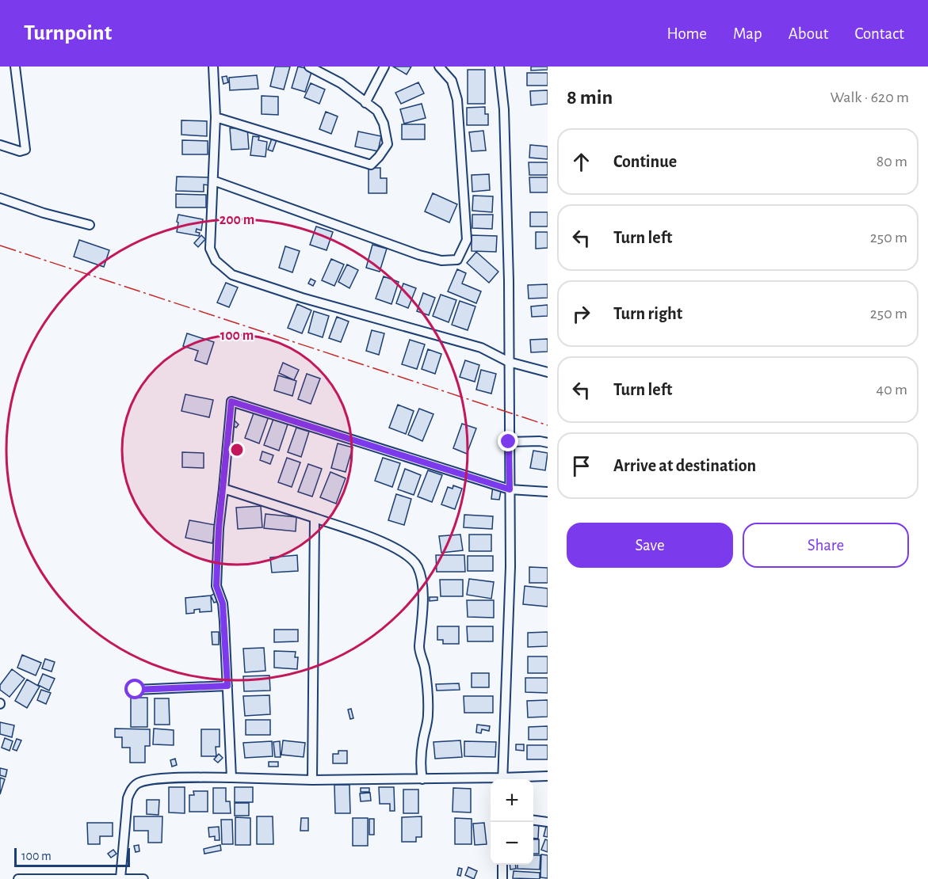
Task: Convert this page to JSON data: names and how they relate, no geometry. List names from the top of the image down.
{
  "scale_bar": "100 m",
  "page": {
    "header": "Turnpoint",
    "nav": [
      "Home",
      "Map",
      "About",
      "Contact"
    ],
    "heading": ["8 min", "Walk · 620 m"],
    "list": [
      ["Continue", "80 m"],
      ["Turn left", "250 m"],
      ["Turn right", "250 m"],
      ["Turn left", "40 m"],
      "Arrive at destination"
    ],
    "buttons": ["Save", "Share"],
    "map_buttons": ["+", "−"],
    "scale": "100 m"
  },
  "rings": ["200 m", "100 m"]
}
